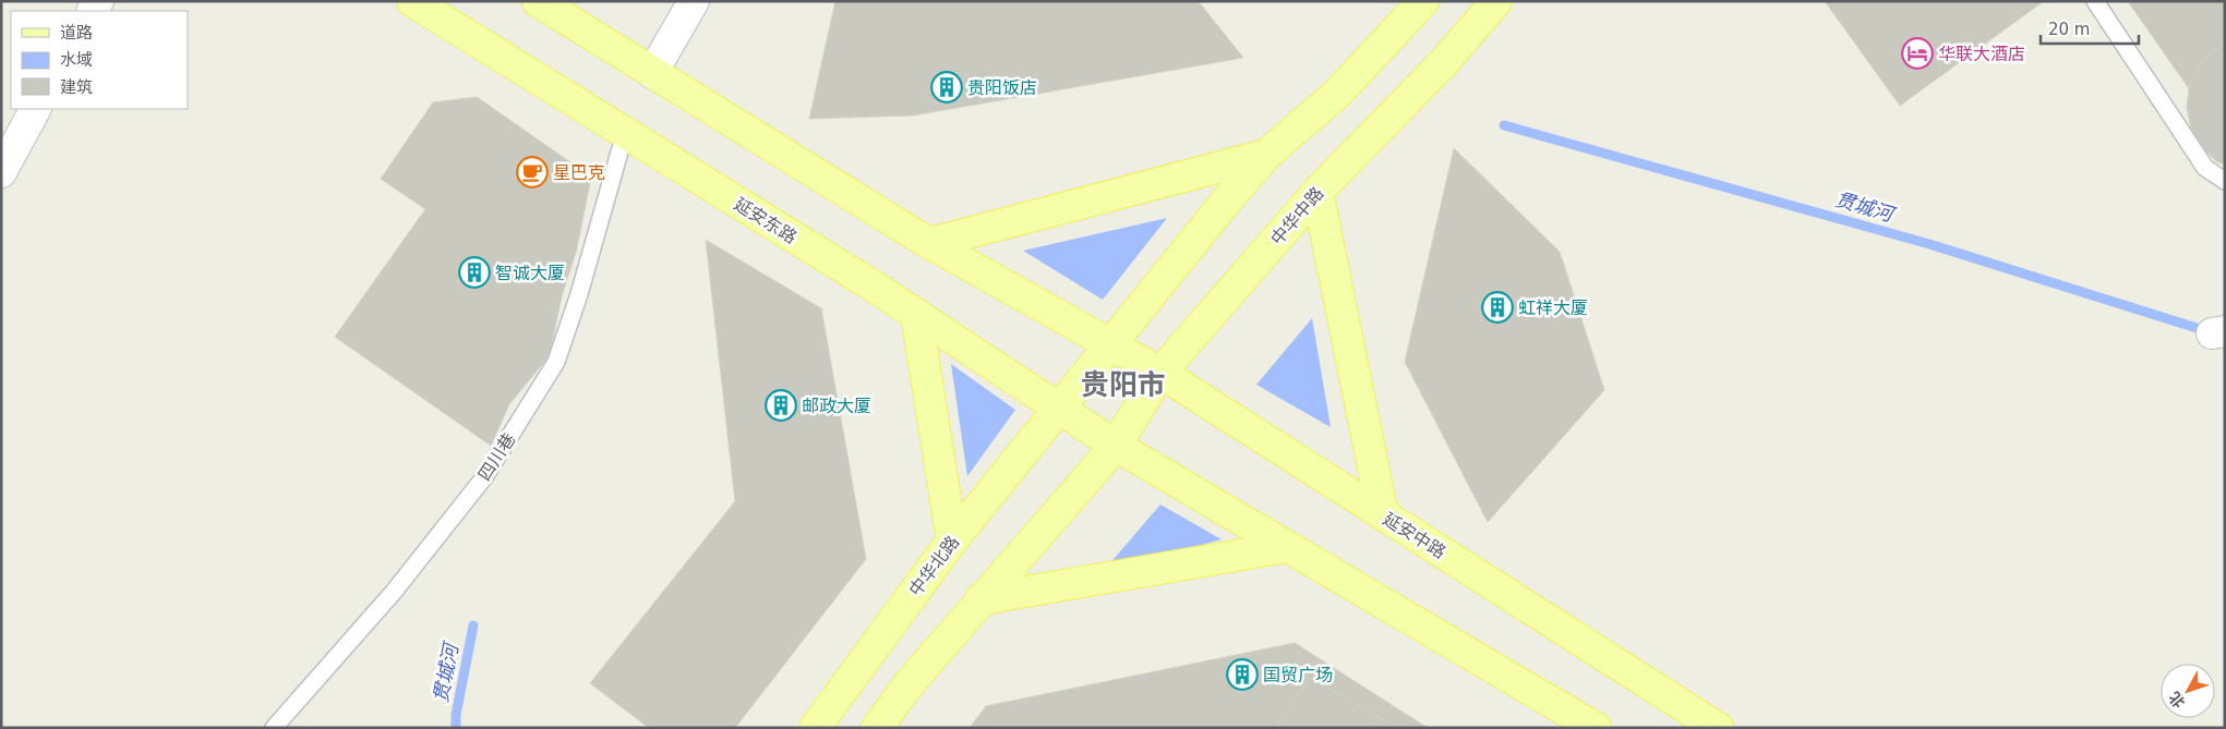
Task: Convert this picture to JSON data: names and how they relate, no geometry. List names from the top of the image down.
{
  "streets": {
    "main road": [
      "中华中路",
      "延安东路",
      "延安中路",
      "中华北路"
    ],
    "lane": ["四川巷"]
  },
  "crossings": [
    ["中华中路", "延安东路"],
    ["中华中路", "延安中路"],
    ["延安东路", "四川巷"],
    ["延安东路", "中华北路"]
  ],
  "districts": ["贵阳市"],
  "water": ["贯城河"],
  "places": {
    "hotel": ["华联大酒店"],
    "building": [
      "贵阳饭店",
      "智诚大厦",
      "虹祥大厦",
      "邮政大厦",
      "国贸广场"
    ],
    "cafe": ["星巴克"]
  },
  "legend": ["道路", "水域", "建筑"],
  "scale_bar": "20 m",
  "north": "bottom left"
}
